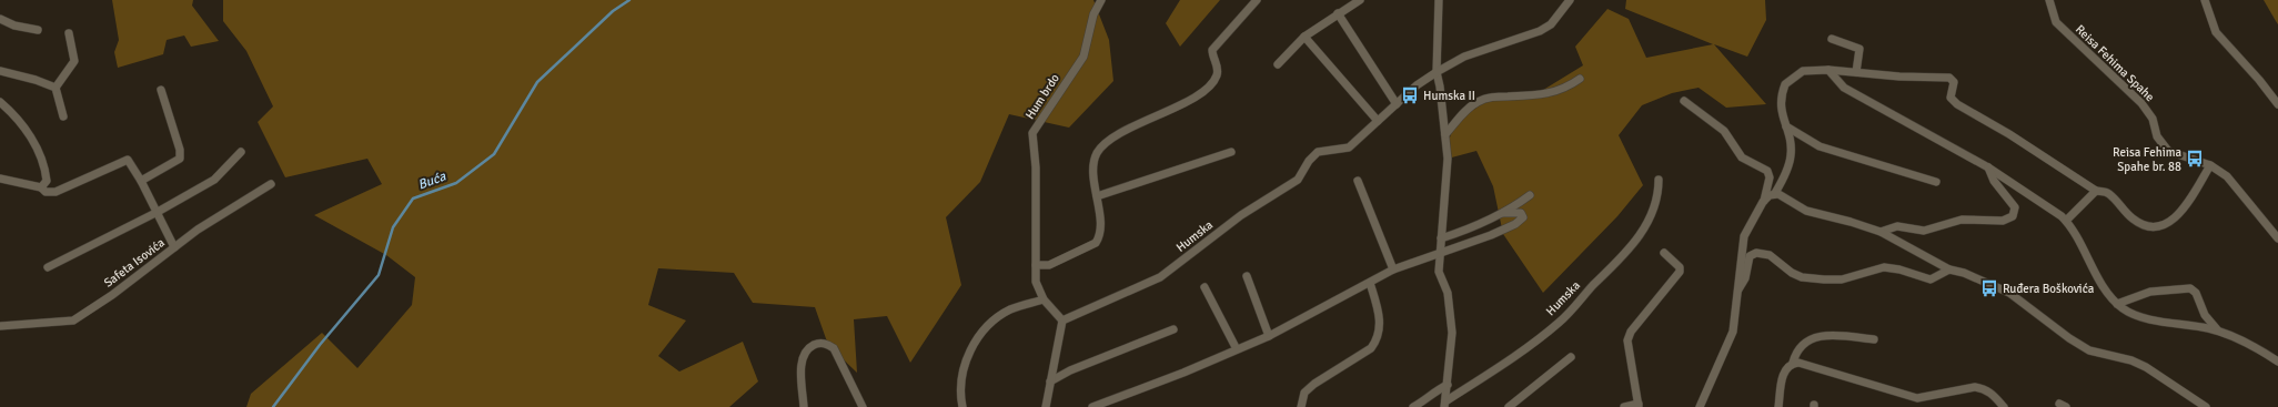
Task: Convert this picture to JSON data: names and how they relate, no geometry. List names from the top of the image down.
{
  "streets": {
    "street": [
      "Reisa Fehima Spahe",
      "Hum brdo",
      "Humska",
      "Safeta Isovića"
    ]
  },
  "crossings": [
    ["Hum brdo", "Humska"]
  ],
  "water": ["Buća"],
  "places": {
    "bus stop": ["Humska II", "Reisa Fehima Spahe br. 88", "Ruđera Boškovića"]
  }
}
